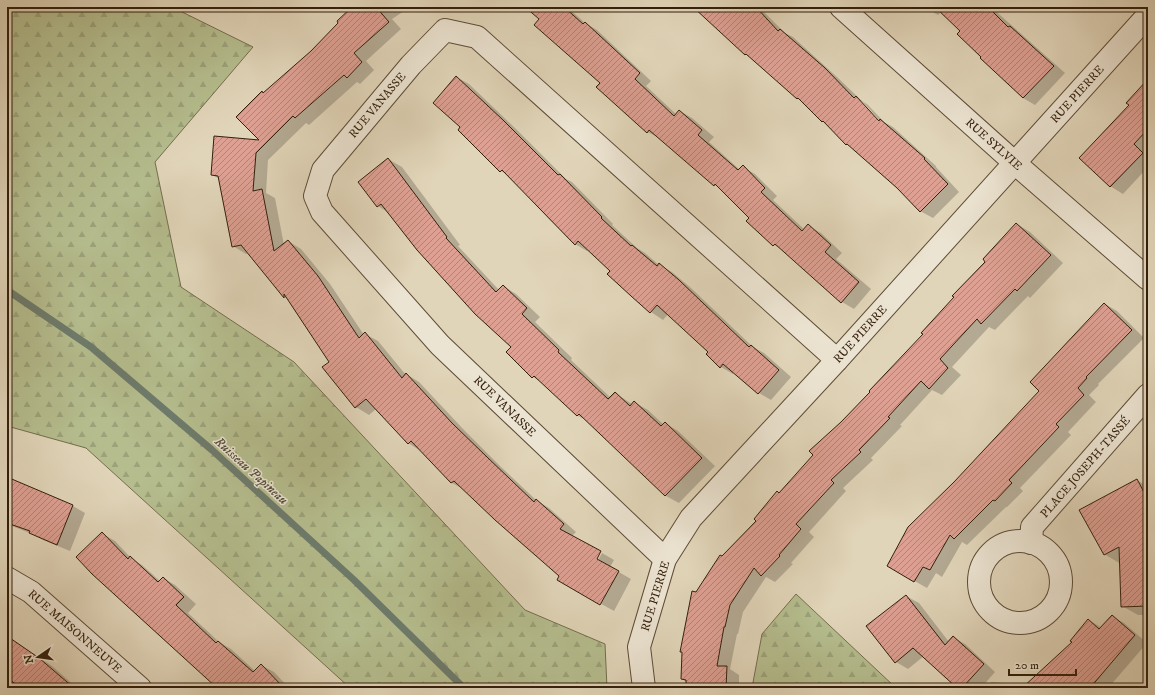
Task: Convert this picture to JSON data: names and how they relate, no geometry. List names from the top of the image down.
{
  "streets": {
    "street": [
      "RUE PIERRE",
      "RUE VANASSE",
      "RUE SYLVIE",
      "PLACE JOSEPH-TASSÉ",
      "RUE MAISONNEUVE"
    ]
  },
  "crossings": [
    ["RUE PIERRE", "RUE VANASSE"],
    ["RUE PIERRE", "RUE SYLVIE"]
  ],
  "water": ["Ruisseau Papineau"],
  "scale_bar": "20 m",
  "north": "left"
}
